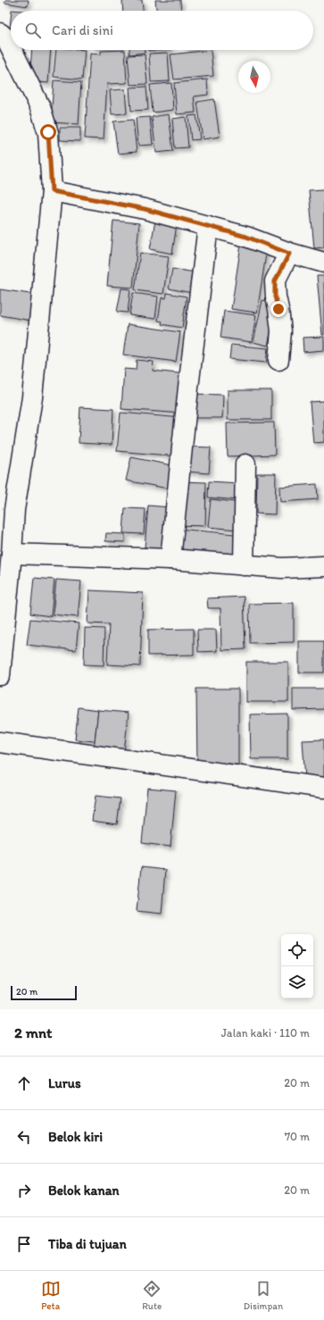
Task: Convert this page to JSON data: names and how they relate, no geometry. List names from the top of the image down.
{
  "scale_bar": "20 m",
  "north": "bottom",
  "page": {
    "search": "Cari di sini",
    "scale": "20 m",
    "heading": ["2 mnt", "Jalan kaki · 110 m"],
    "list": [
      ["Lurus", "20 m"],
      ["Belok kiri", "70 m"],
      ["Belok kanan", "20 m"],
      "Tiba di tujuan"
    ],
    "nav": ["Peta", "Rute", "Disimpan"]
  }
}
